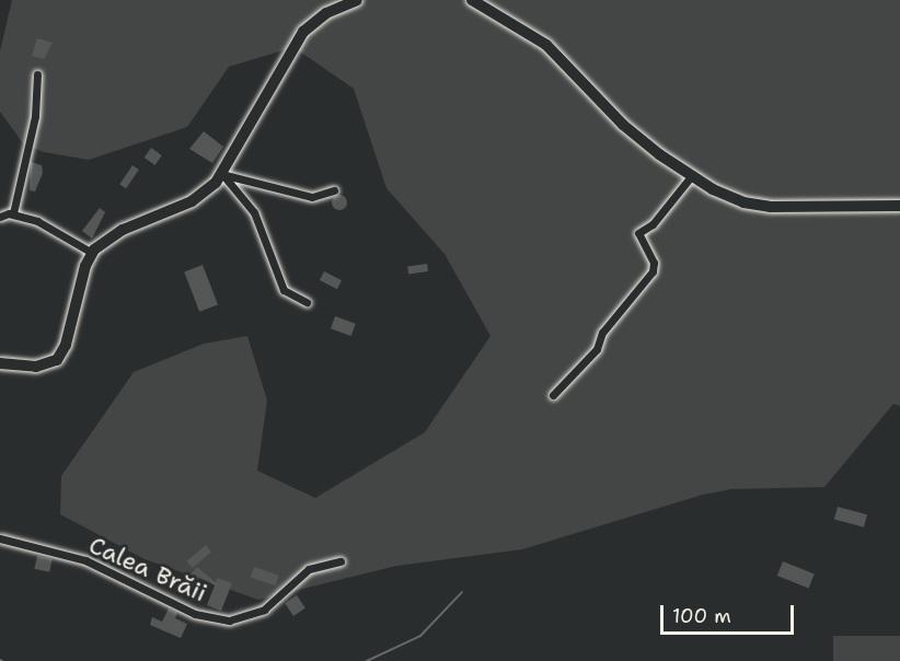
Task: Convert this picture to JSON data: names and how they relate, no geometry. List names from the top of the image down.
{
  "streets": {
    "street": ["Calea Brăii"]
  },
  "scale_bar": "100 m"
}
